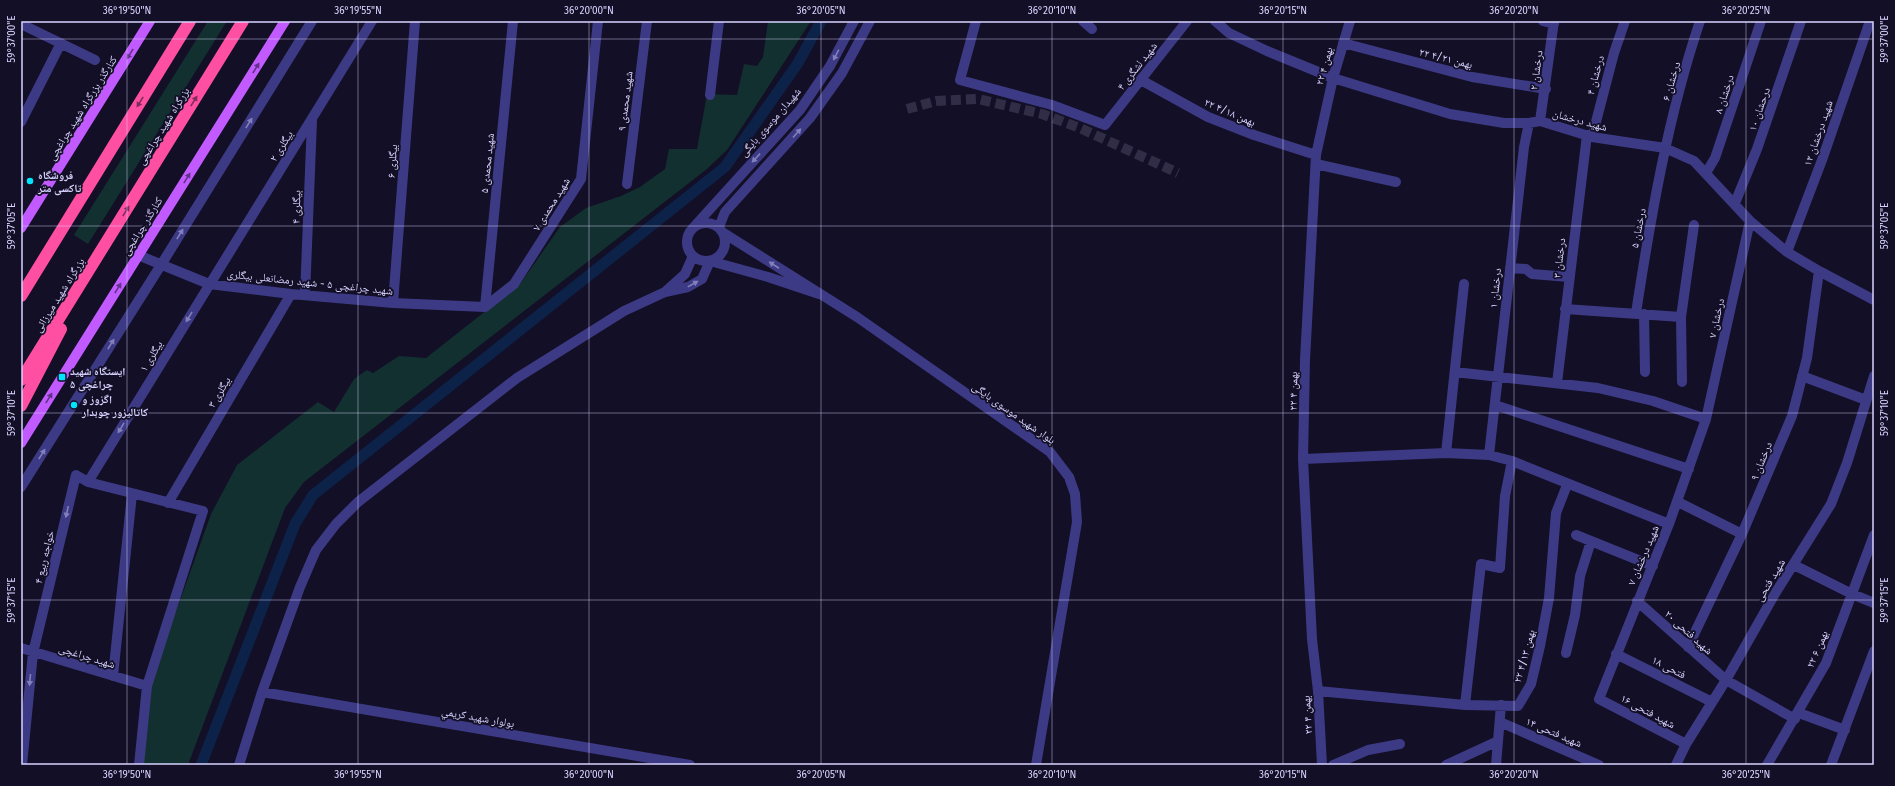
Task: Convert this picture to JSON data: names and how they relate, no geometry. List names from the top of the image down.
{
  "streets": {
    "highway": ["بزرگراه شهید چراغچی", "بزرگراه شهید میرزائی"],
    "main road": ["کنارگذر بزرگراه شهید چراغچی", "کنارگذر چراغچی"],
    "street": [
      "۲۲ بهمن ۴/۲۱",
      "شهید لشگری ۴",
      "۲۲ بهمن ۴",
      "درخشان ۲",
      "درخشان ۴",
      "درخشان ۶",
      "درخشان ۸",
      "شهید محمدی ۹",
      "درحشان ۱۰",
      "۲۲ بهمن ۴/۱۸",
      "شهید درخشان",
      "شهیدان موسوی بایگی",
      "شهید درخشان ۱۲",
      "بیگلری ۲",
      "بیگلری ۶",
      "شهید محمدی ۵",
      "شهید محمدی ۷",
      "بیگلری ۴",
      "درخشان ۵",
      "درخشان ۳",
      "شهید چراغچی ۵ - شهید رمضانعلی بیگلری",
      "درخشان ۱",
      "درخشان ۷",
      "بیگلری ۱",
      "بیگلری ۳",
      "بلوار شهید موسوی بایگی",
      "درخشان ۹",
      "شهید درخشان ۷",
      "خواجه ربیع ۴",
      "شهید فتحی",
      "شهید فتحی ۲۰",
      "۲۲ بهمن ۶",
      "شهید چراغچی",
      "۲۲ بهمن ۴/۱۳",
      "فتحی ۱۸",
      "شهید فتحی ۱۶",
      "بولوار شهيد كريمي",
      "شهید فتحی ۱۴"
    ]
  },
  "crossings": [
    ["۲۲ بهمن ۴/۲۱", "۲۲ بهمن ۴"],
    ["۲۲ بهمن ۴/۲۱", "درخشان ۲"],
    ["شهید لشگری ۴", "۲۲ بهمن ۴/۱۸"],
    ["۲۲ بهمن ۴", "۲۲ بهمن ۴/۱۸"],
    ["۲۲ بهمن ۴", "شهید درخشان"],
    ["۲۲ بهمن ۴", "۲۲ بهمن ۴/۱۳"],
    ["درخشان ۲", "شهید درخشان"],
    ["درخشان ۴", "شهید درخشان"],
    ["درخشان ۴", "درخشان ۳"],
    ["درخشان ۶", "شهید درخشان"],
    ["درخشان ۶", "درخشان ۵"],
    ["درخشان ۸", "شهید درخشان"],
    ["درحشان ۱۰", "شهید درخشان"],
    ["شهید درخشان", "شهید درخشان ۱۲"],
    ["شهید درخشان", "درخشان ۵"],
    ["شهید درخشان", "درخشان ۳"],
    ["شهید درخشان", "درخشان ۱"],
    ["شهید درخشان", "درخشان ۷"],
    ["شهید درخشان", "درخشان ۹"],
    ["شهیدان موسوی بایگی", "بلوار شهید موسوی بایگی"],
    ["بزرگراه شهید چراغچی", "بزرگراه شهید میرزائی"],
    ["بیگلری ۲", "بیگلری ۴"],
    ["بیگلری ۲", "شهید چراغچی ۵ - شهید رمضانعلی بیگلری"],
    ["بیگلری ۲", "بیگلری ۱"],
    ["بیگلری ۶", "شهید چراغچی ۵ - شهید رمضانعلی بیگلری"],
    ["شهید محمدی ۵", "شهید محمدی ۷"],
    ["شهید محمدی ۵", "شهید چراغچی ۵ - شهید رمضانعلی بیگلری"],
    ["شهید محمدی ۷", "شهید چراغچی ۵ - شهید رمضانعلی بیگلری"],
    ["بیگلری ۴", "شهید چراغچی ۵ - شهید رمضانعلی بیگلری"],
    ["کنارگذر چراغچی", "شهید چراغچی ۵ - شهید رمضانعلی بیگلری"],
    ["شهید چراغچی ۵ - شهید رمضانعلی بیگلری", "بیگلری ۱"],
    ["شهید چراغچی ۵ - شهید رمضانعلی بیگلری", "بیگلری ۳"],
    ["درخشان ۷", "شهید درخشان ۷"],
    ["بیگلری ۱", "خواجه ربیع ۴"],
    ["درخشان ۹", "شهید فتحی ۲۰"],
    ["شهید درخشان ۷", "شهید فتحی ۲۰"],
    ["شهید درخشان ۷", "فتحی ۱۸"],
    ["شهید درخشان ۷", "شهید فتحی ۱۶"],
    ["خواجه ربیع ۴", "شهید چراغچی"],
    ["شهید فتحی", "شهید فتحی ۲۰"],
    ["شهید فتحی", "فتحی ۱۸"],
    ["شهید فتحی", "شهید فتحی ۱۶"],
    ["شهید فتحی ۲۰", "۲۲ بهمن ۶"]
  ],
  "one_way": ["کنارگذر بزرگراه شهید چراغچی", "کنارگذر چراغچی"],
  "places": {
    "other": ["فروشگاه تاکسی متر", "اگزوز و کاتالیزور چوبدار"],
    "transit": ["ایستگاه شهید چراغچی ۵"]
  },
  "coordinates": [
    "36°19'50\"N",
    "36°19'55\"N",
    "36°20'00\"N",
    "36°20'05\"N",
    "36°20'10\"N",
    "36°20'15\"N",
    "36°20'20\"N",
    "36°20'25\"N",
    "59°37'00\"E",
    "59°37'05\"E",
    "59°37'10\"E",
    "59°37'15\"E"
  ]
}
